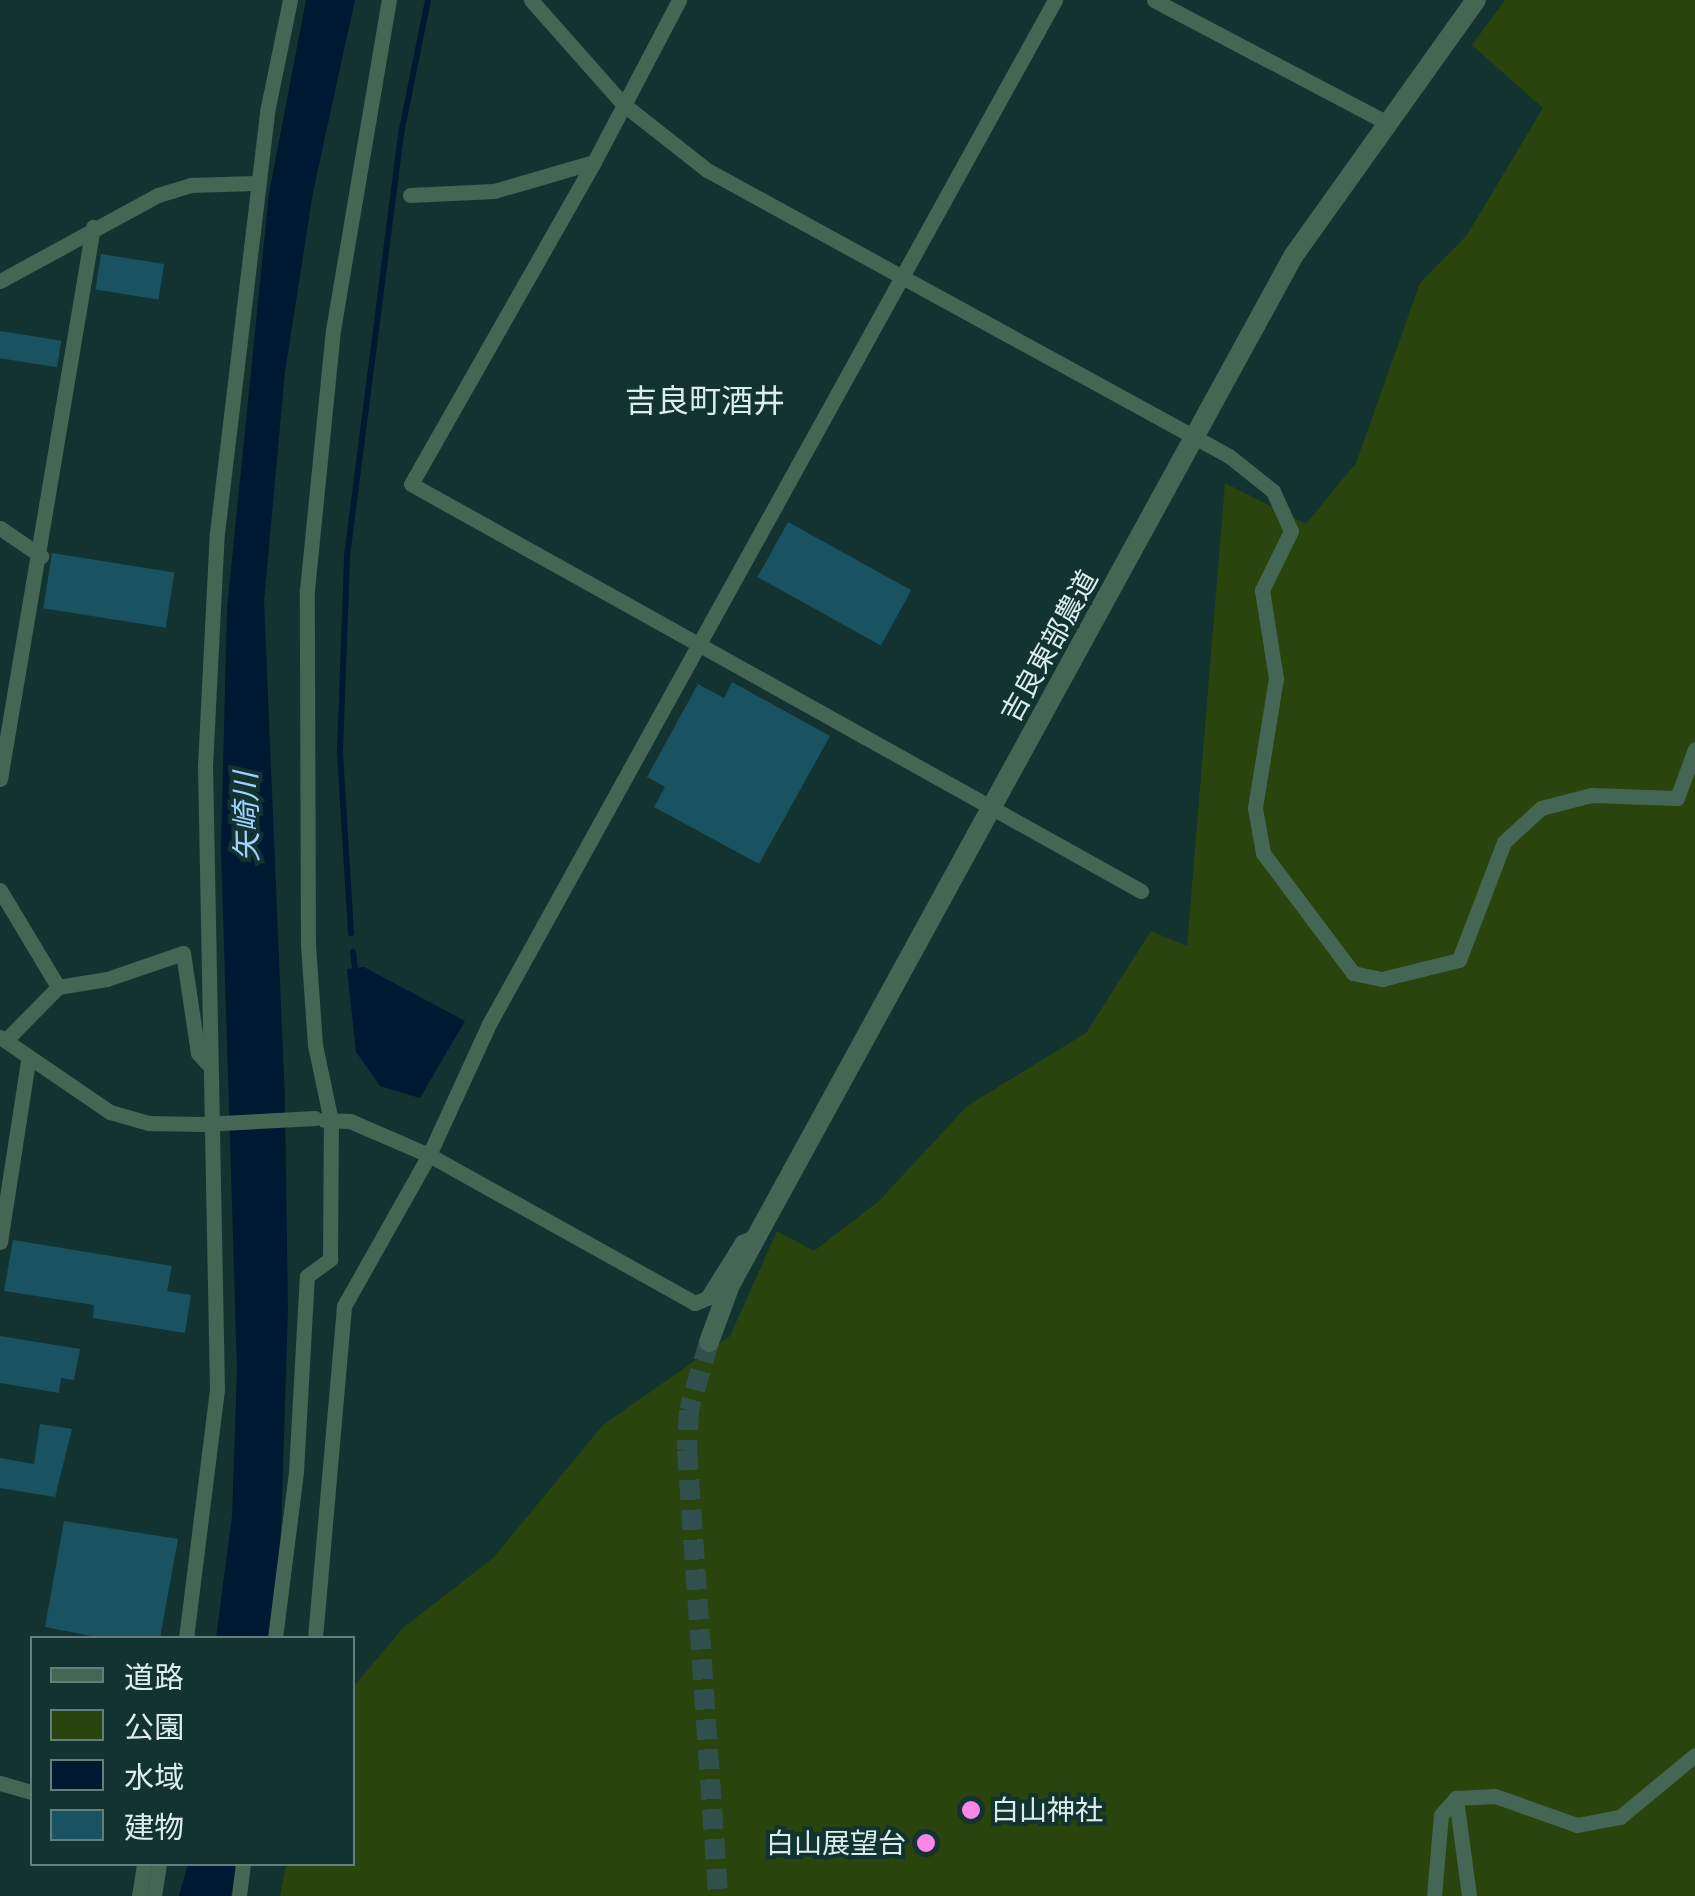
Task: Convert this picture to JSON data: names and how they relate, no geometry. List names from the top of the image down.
{
  "streets": {
    "street": ["吉良東部農道"]
  },
  "districts": ["吉良町酒井"],
  "water": ["矢崎川"],
  "places": ["白山神社", "白山展望台"],
  "legend": [
    "道路",
    "公園",
    "水域",
    "建物"
  ]
}
